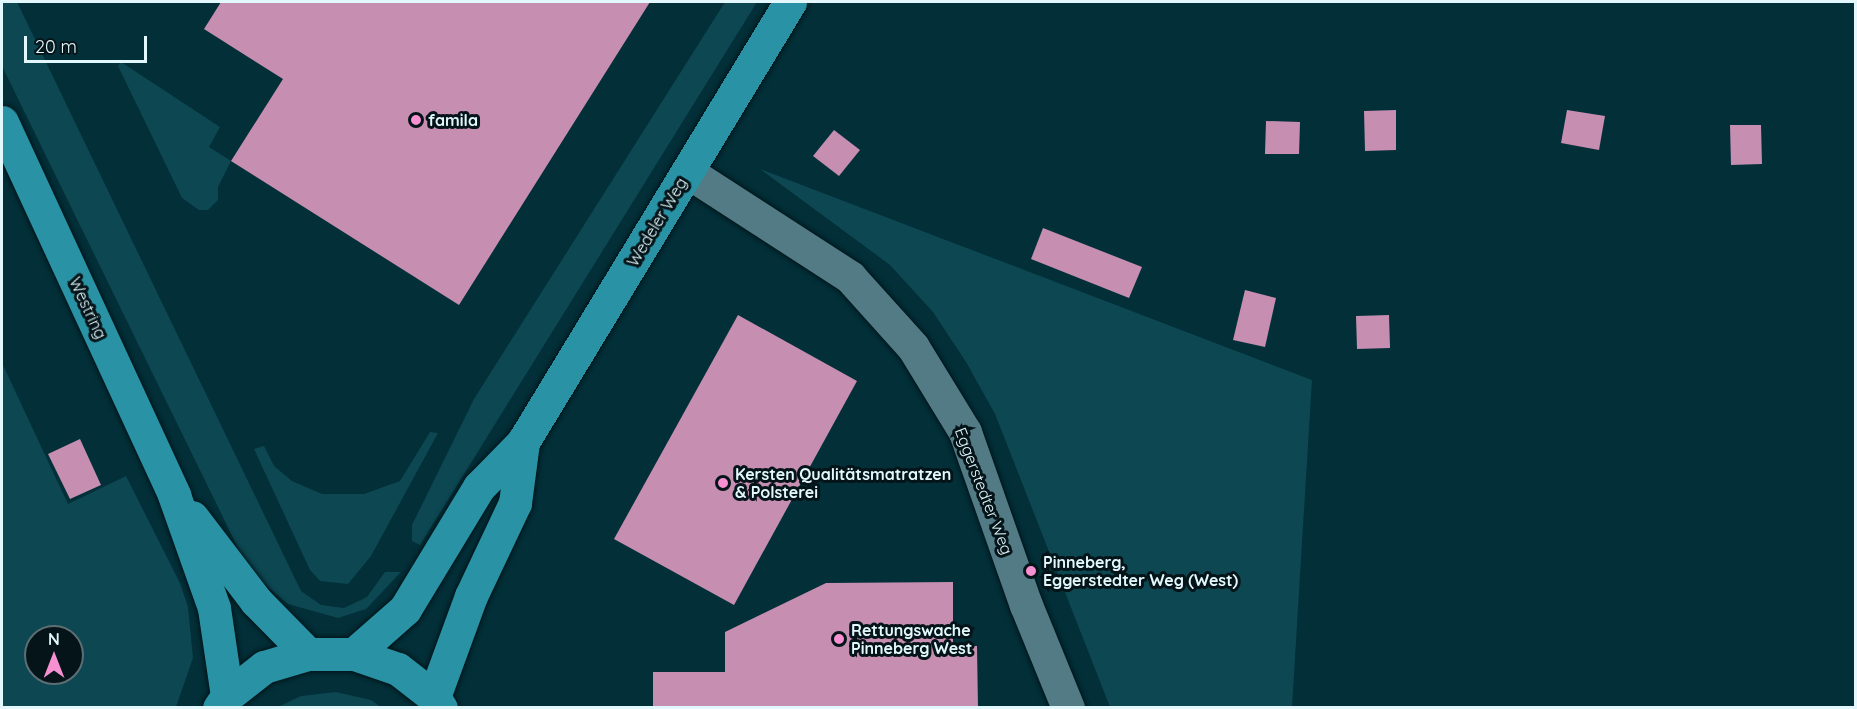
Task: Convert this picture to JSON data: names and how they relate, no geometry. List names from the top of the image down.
{
  "streets": {
    "main road": ["Wedeler Weg", "Westring"],
    "street": ["Eggerstedter Weg"]
  },
  "crossings": [
    ["Wedeler Weg", "Eggerstedter Weg"]
  ],
  "places": [
    "famila",
    "Kersten Qualitätsmatratzen & Polsterei",
    "Pinneberg, Eggerstedter Weg (West)",
    "Rettungswache Pinneberg West"
  ],
  "scale_bar": "20 m",
  "north": "top"
}
